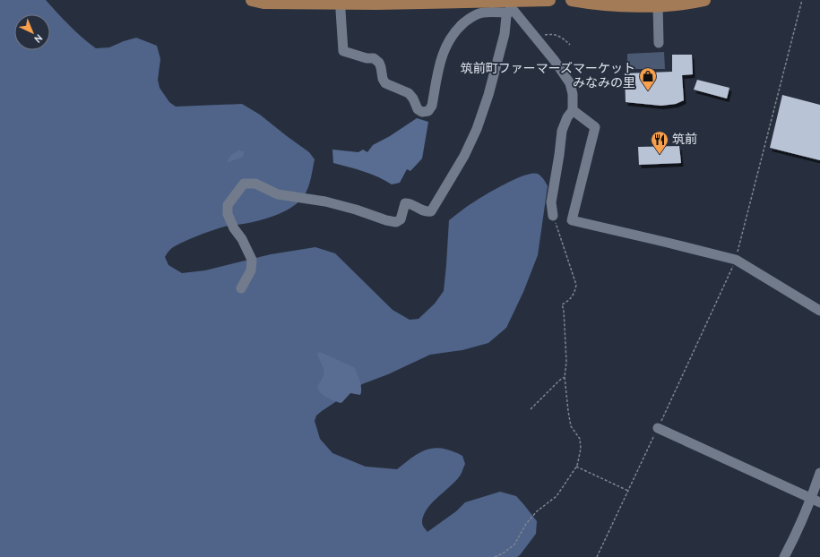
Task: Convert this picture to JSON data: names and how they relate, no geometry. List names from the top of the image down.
{
  "places": {
    "shop": ["筑前町ファーマーズマーケット みなみの里"],
    "restaurant": ["筑前"]
  },
  "north": "bottom right"
}
